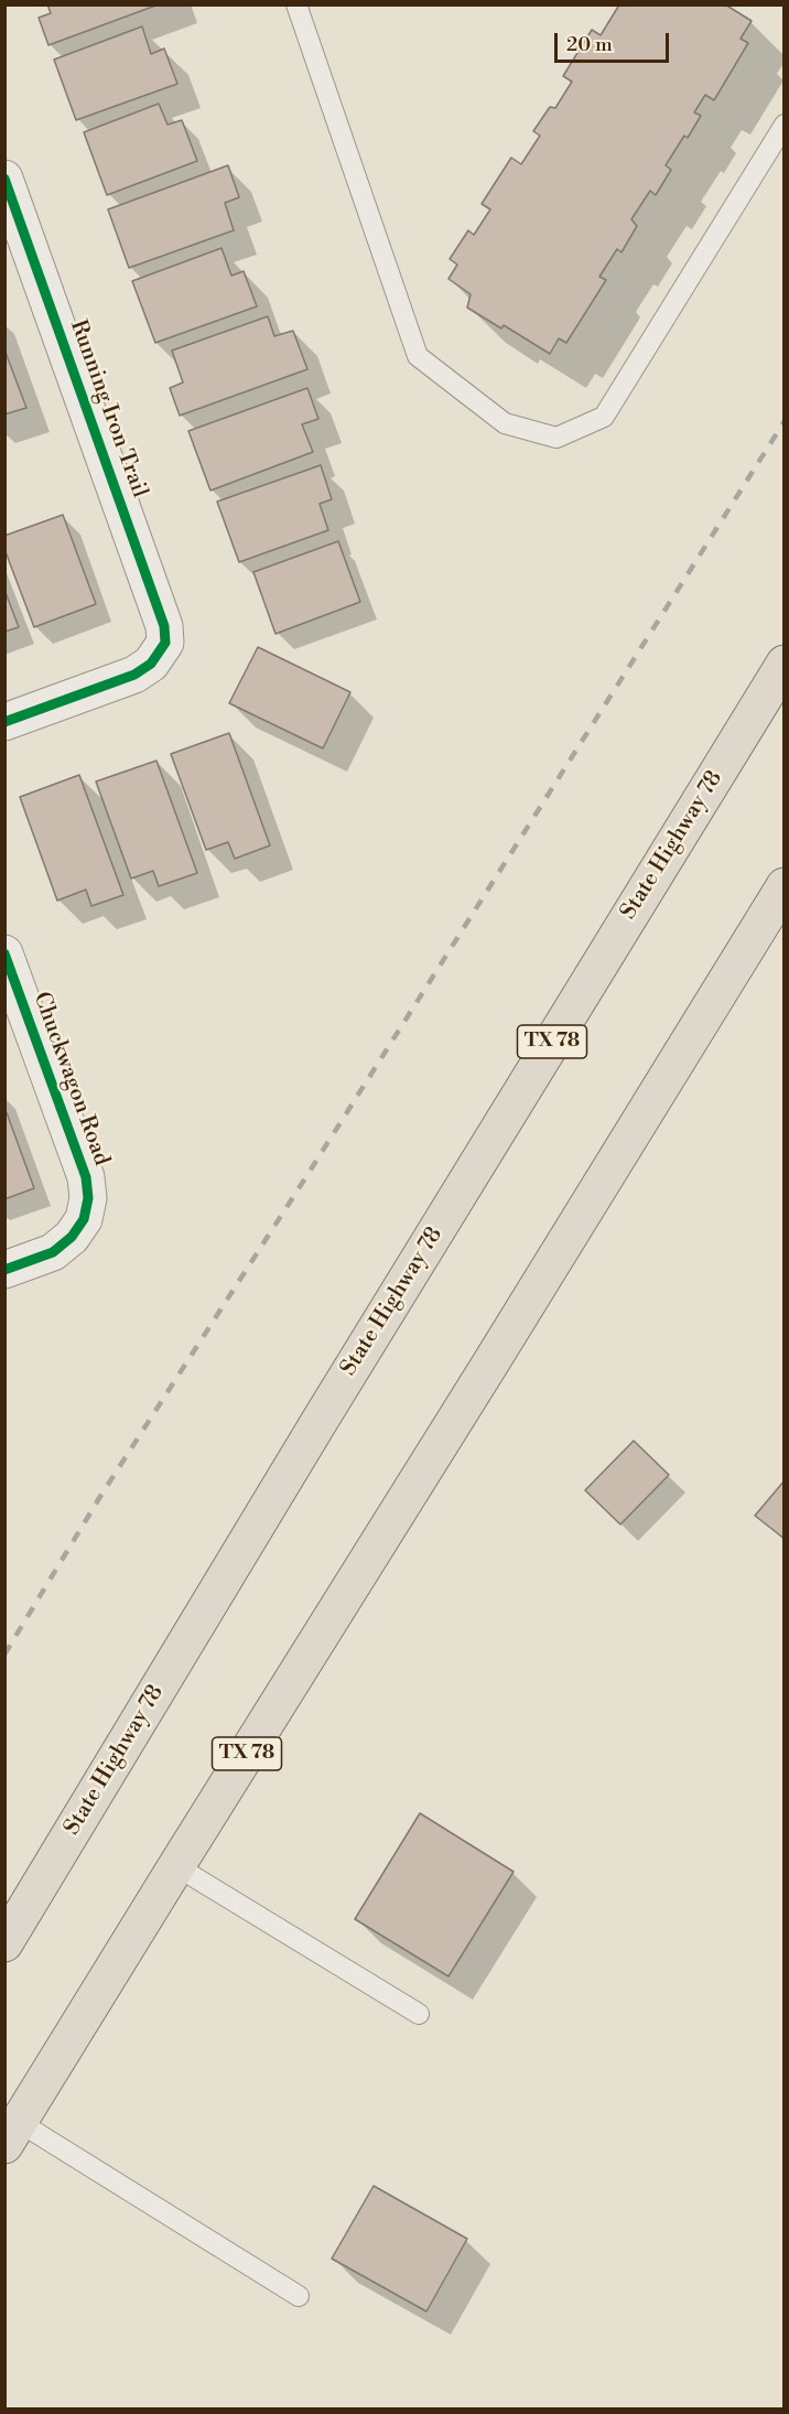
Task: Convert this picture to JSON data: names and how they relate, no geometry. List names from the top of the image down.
{
  "streets": {
    "main road": ["State Highway 78", "TX 78"],
    "street": ["Running Iron Trail", "Chuckwagon Road"]
  },
  "scale_bar": "20 m"
}
